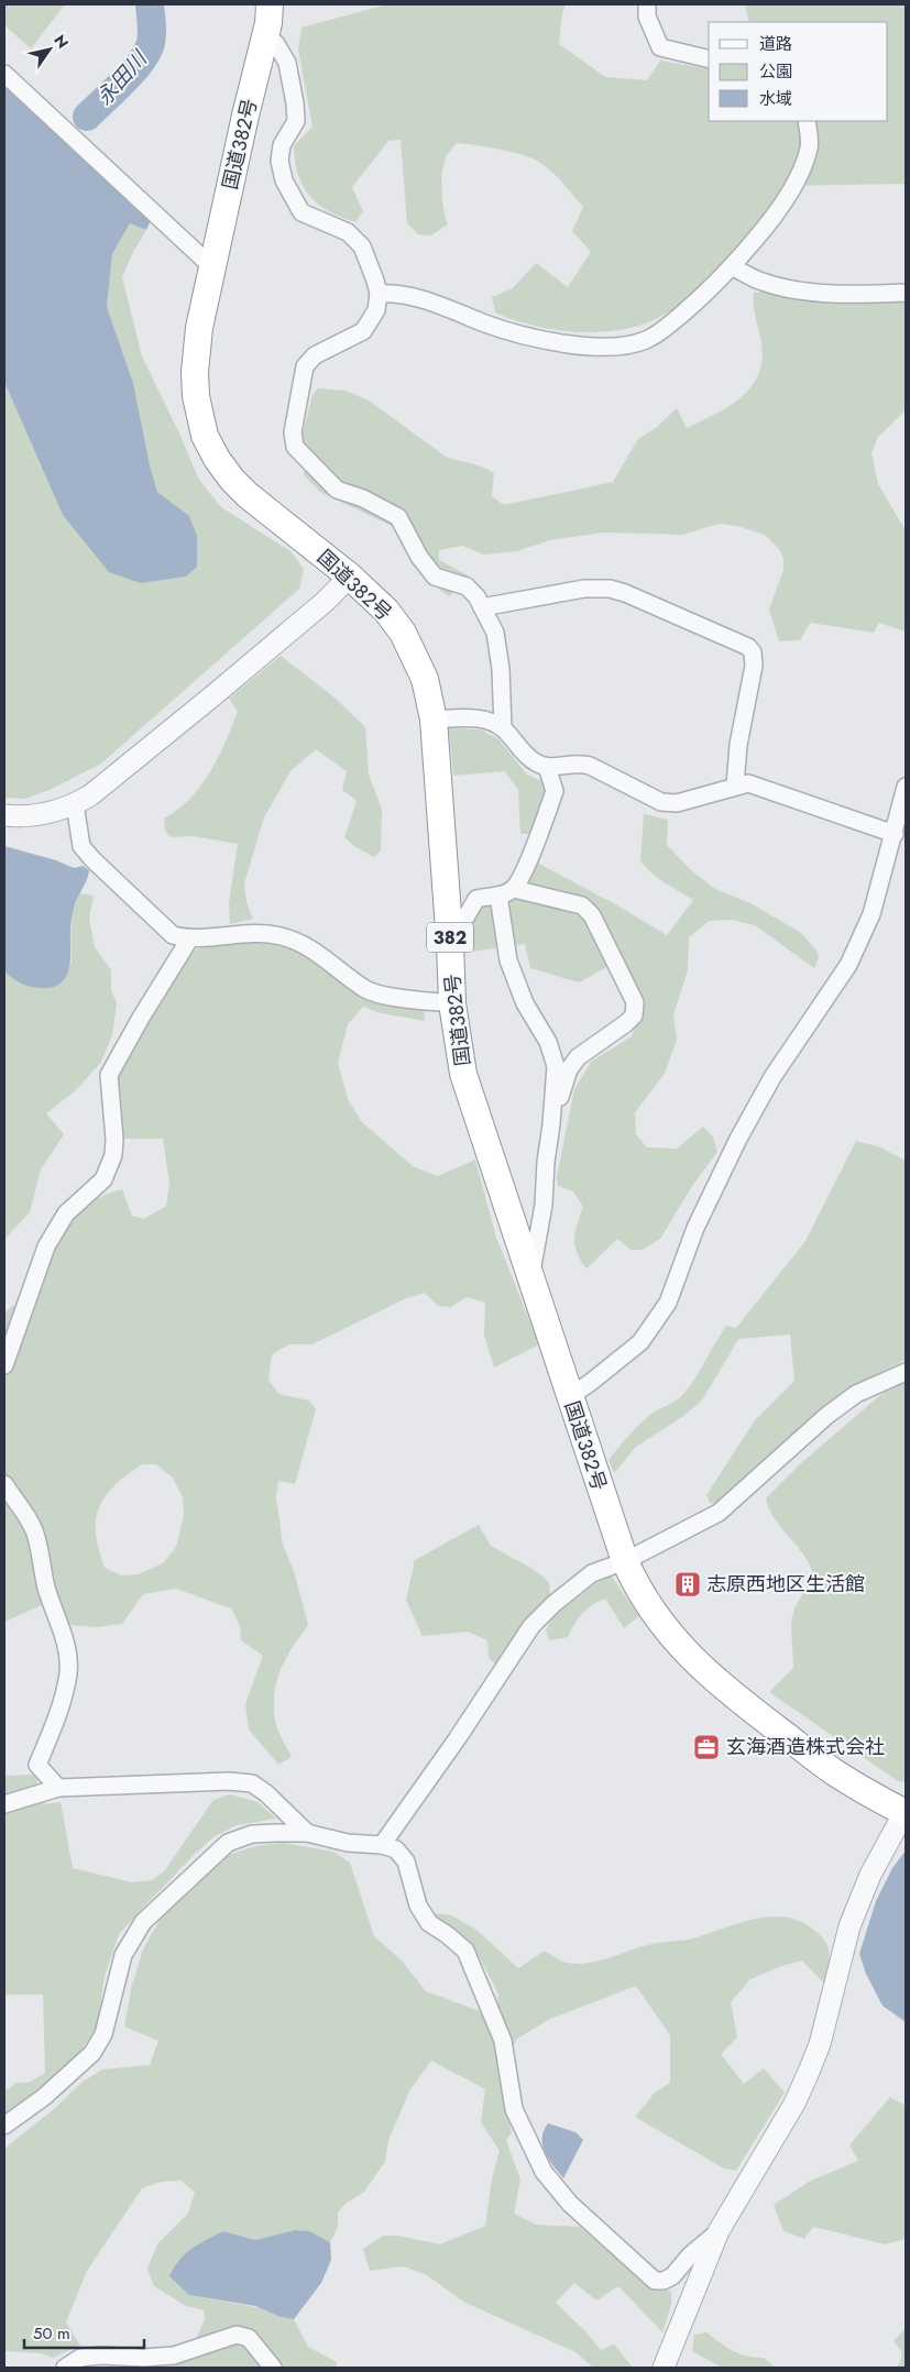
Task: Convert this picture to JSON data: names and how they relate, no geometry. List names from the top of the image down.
{
  "streets": {
    "highway": ["国道382号", "382"]
  },
  "water": ["永田川"],
  "places": {
    "building": ["志原西地区生活館"],
    "office": ["玄海酒造株式会社"]
  },
  "legend": ["道路", "公園", "水域"],
  "scale_bar": "50 m",
  "north": "top right"
}
